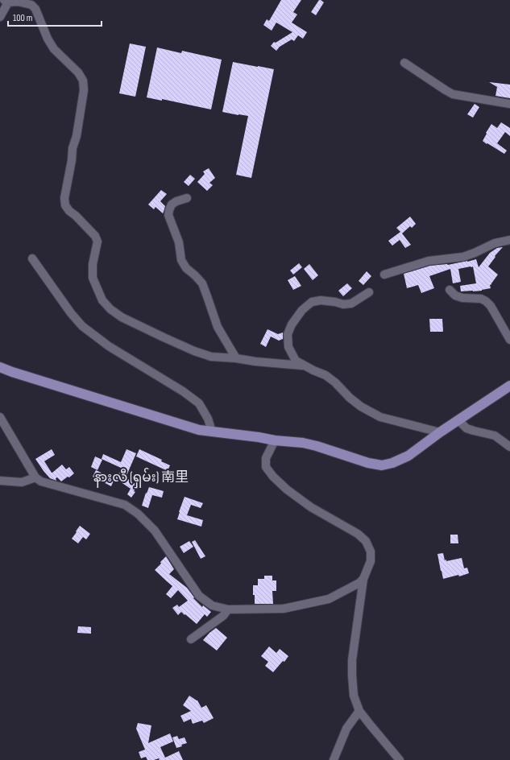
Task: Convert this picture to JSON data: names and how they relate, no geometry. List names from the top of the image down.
{
  "districts": ["နားလီ (ရှမ်း) 南里"],
  "scale_bar": "100 m"
}
